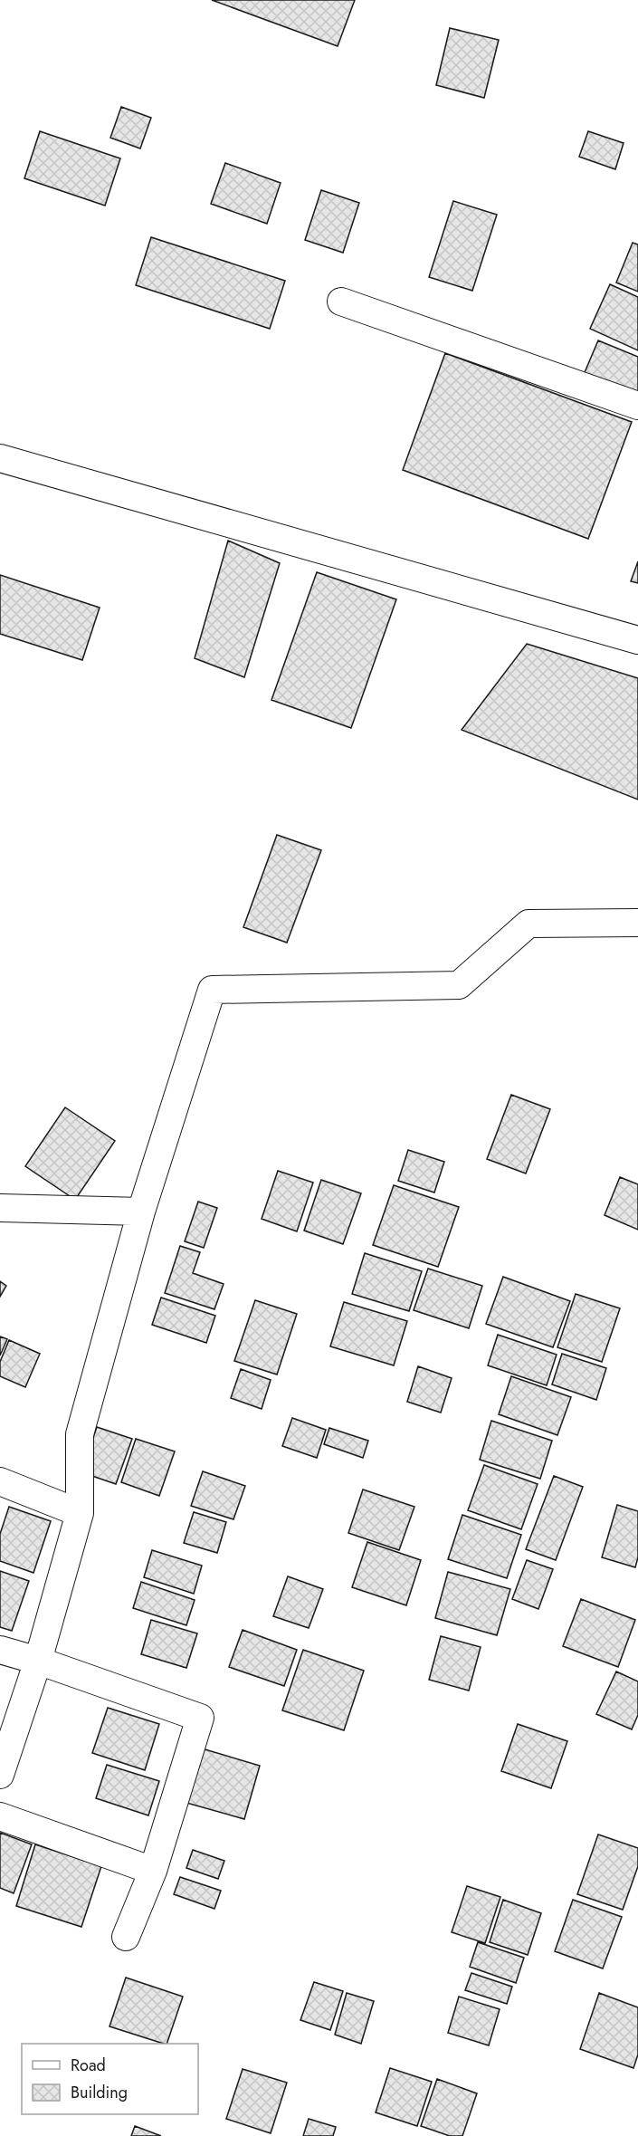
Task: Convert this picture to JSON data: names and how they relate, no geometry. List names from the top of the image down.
{
  "legend": ["Road", "Building"]
}
